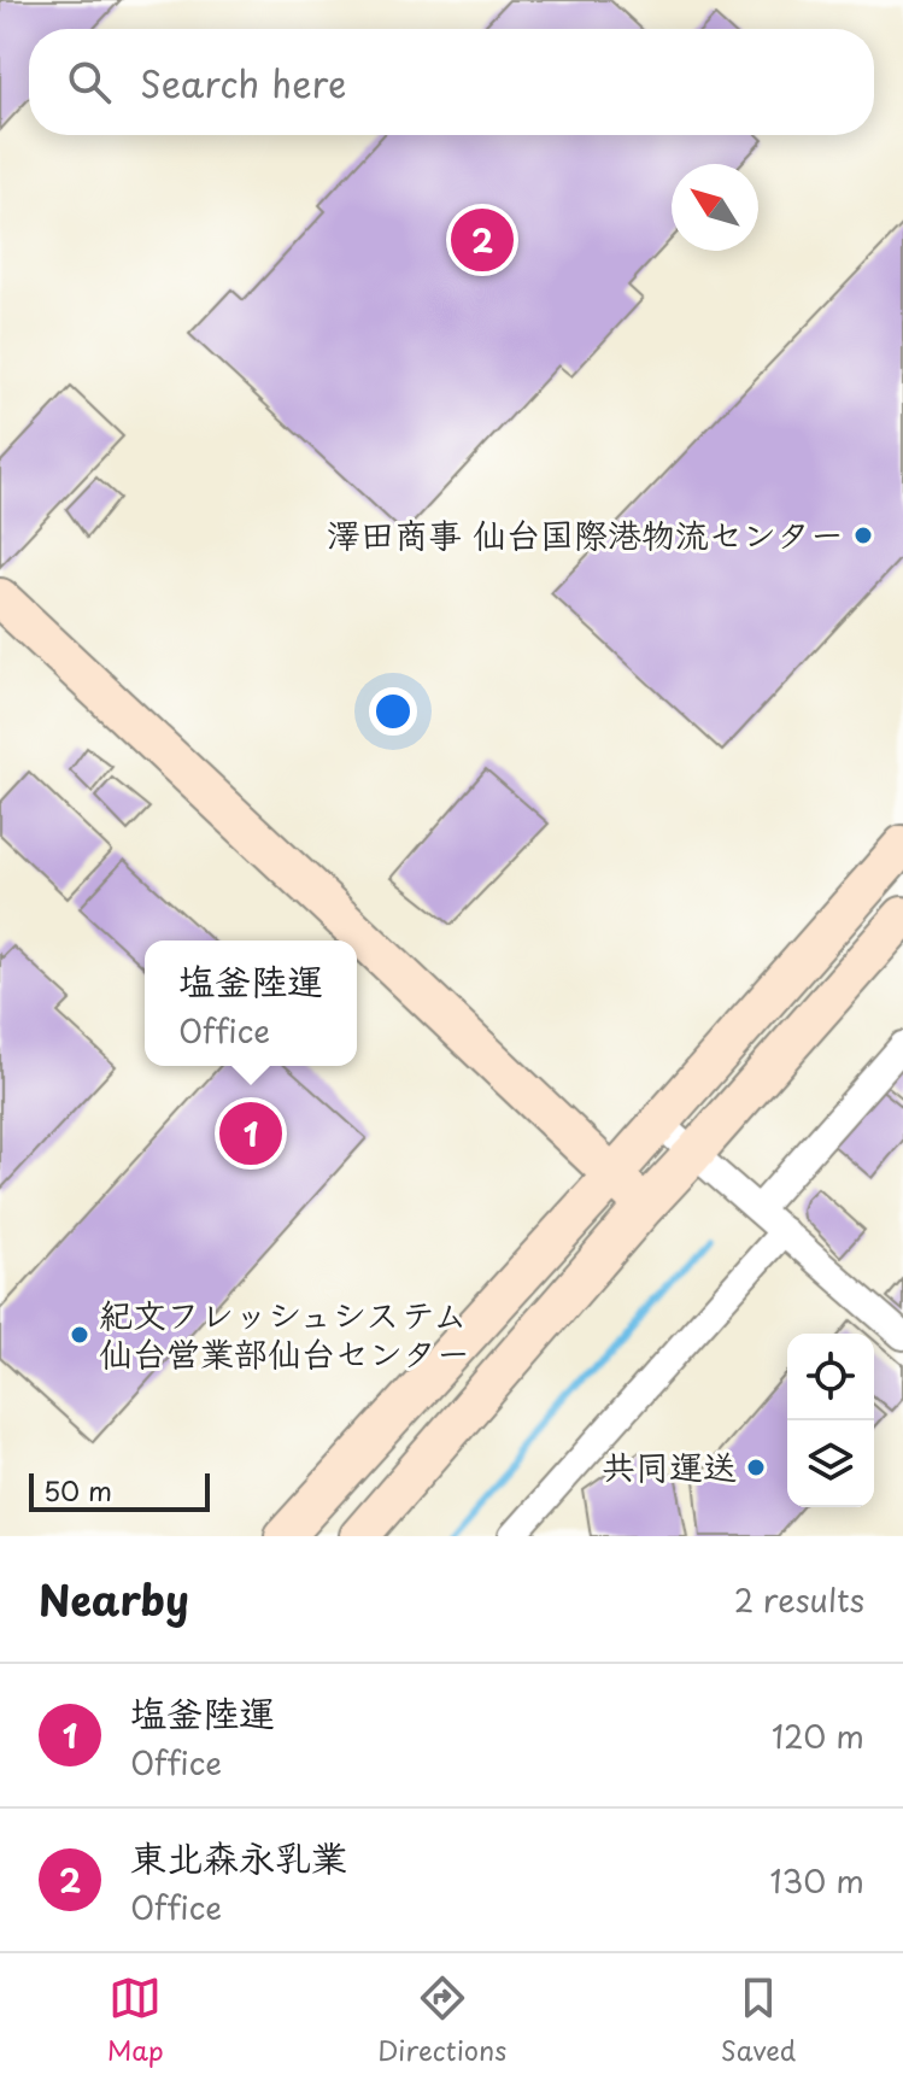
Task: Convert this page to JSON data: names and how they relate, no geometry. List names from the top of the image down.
{
  "places": ["澤田商事 仙台国際港物流センター", "紀文フレッシュシステム 仙台営業部仙台センター", "共同運送"],
  "scale_bar": "50 m",
  "north": "top left",
  "page": {
    "search": "Search here",
    "pins": ["2", "1"],
    "popup": ["塩釜陸運", "Office"],
    "scale": "50 m",
    "heading": ["Nearby", "2 results"],
    "list": [
      {
        "mark": "1",
        "name": "塩釜陸運",
        "note": "Office",
        "value": "120 m"
      },
      {
        "mark": "2",
        "name": "東北森永乳業",
        "note": "Office",
        "value": "130 m"
      }
    ],
    "nav": ["Map", "Directions", "Saved"]
  }
}
